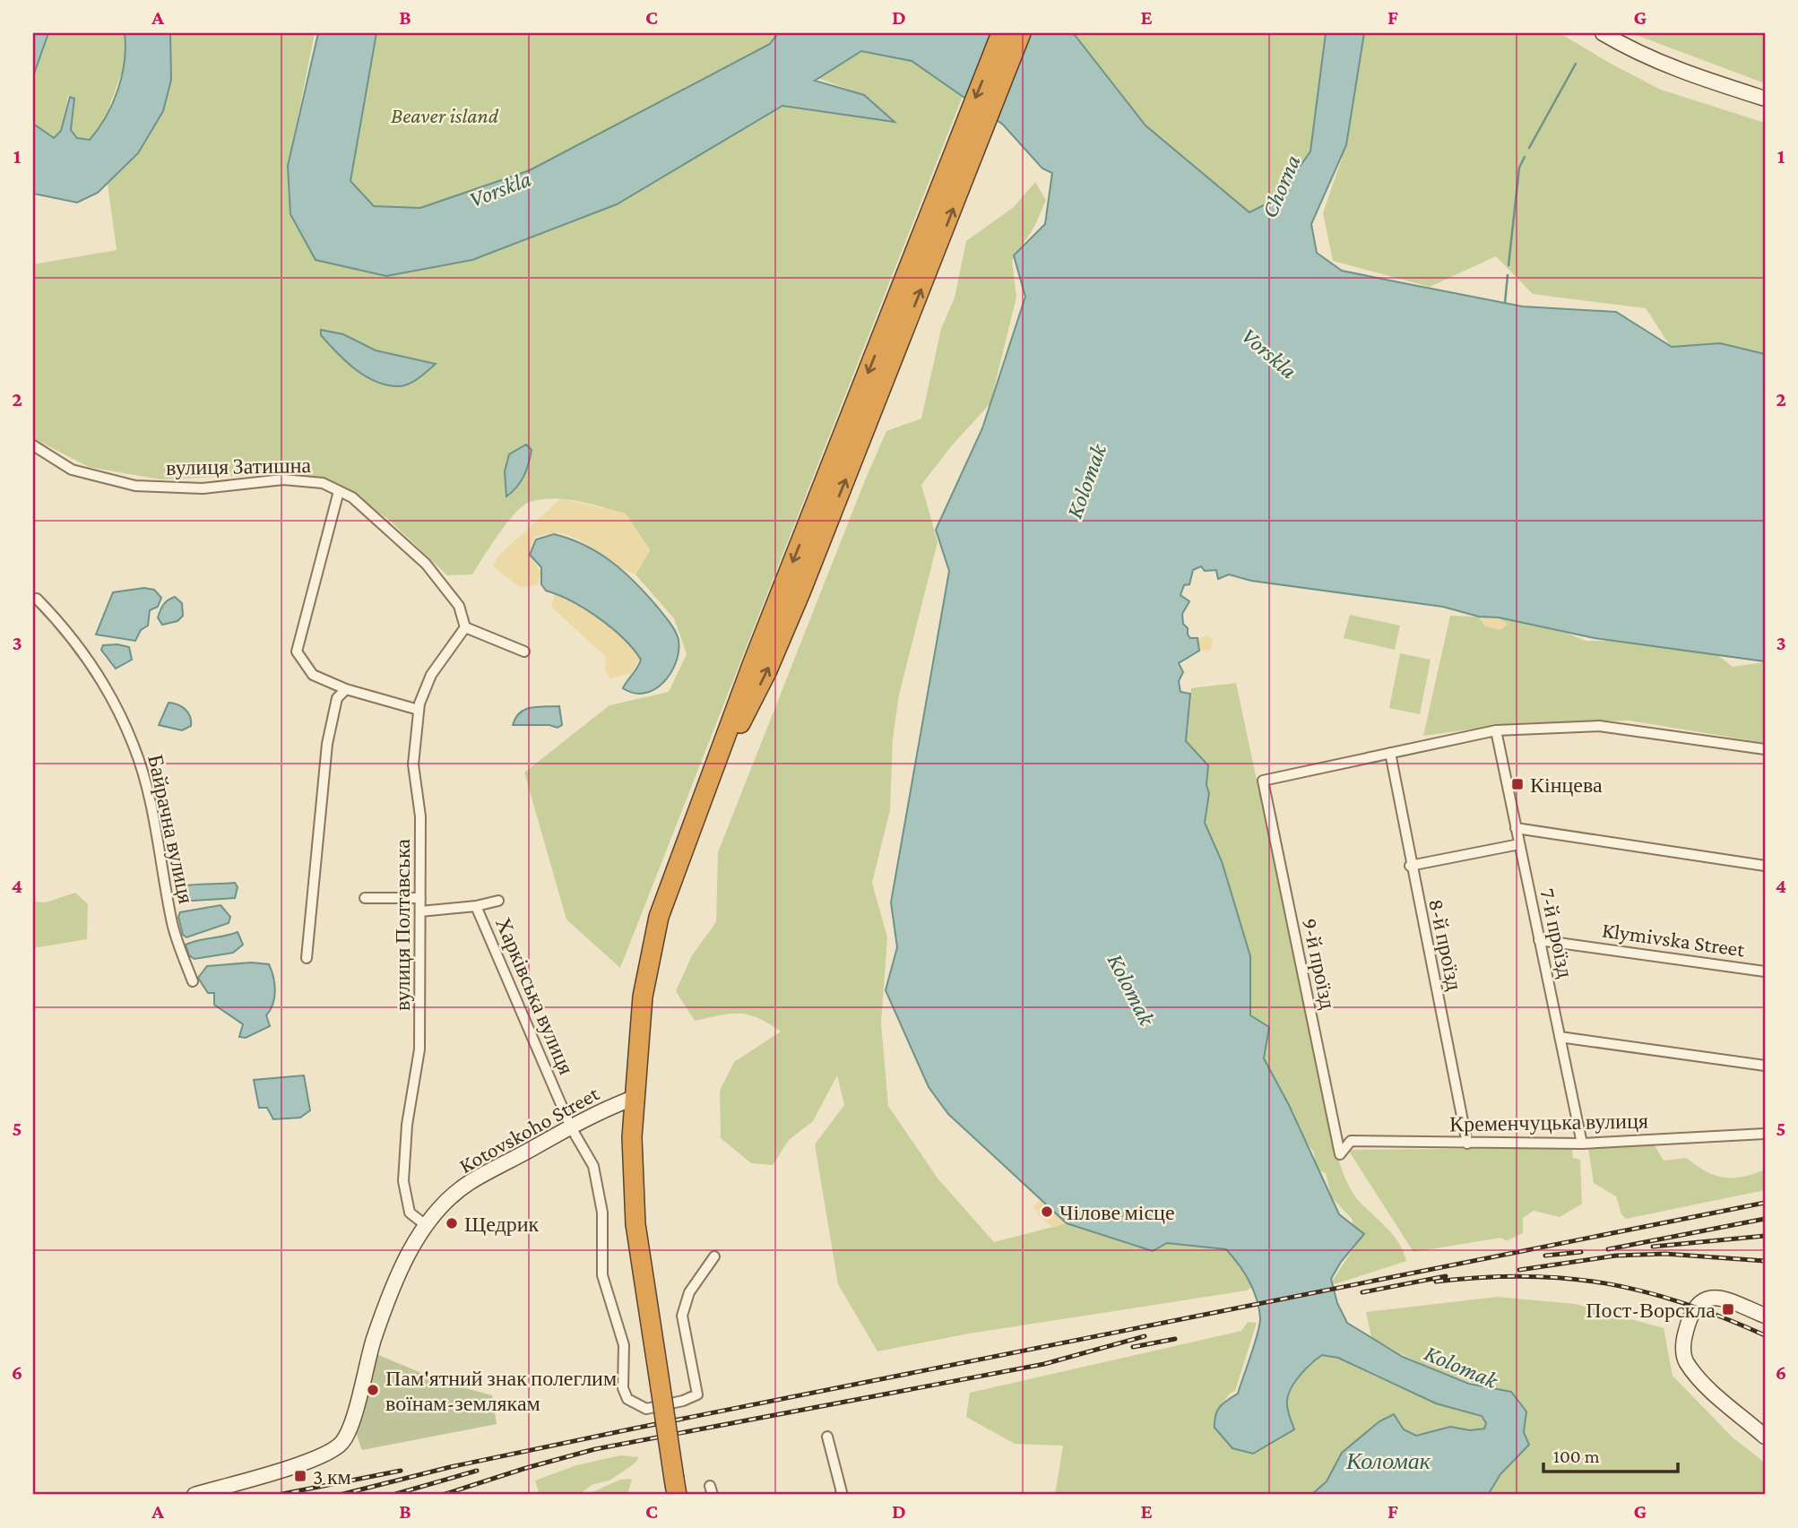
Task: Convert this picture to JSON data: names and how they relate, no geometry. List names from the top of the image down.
{
  "streets": {
    "street": [
      "вулиця Затишна",
      "Байрачна вулиця",
      "вулиця Полтавська",
      "7-й проїзд",
      "Klymivska Street",
      "8-й проїзд",
      "9-й проїзд",
      "Харківська вулиця",
      "Кременчуцька вулиця",
      "Kotovskoho Street"
    ]
  },
  "crossings": [
    ["вулиця Затишна", "вулиця Полтавська"],
    ["вулиця Полтавська", "Харківська вулиця"],
    ["вулиця Полтавська", "Kotovskoho Street"],
    ["7-й проїзд", "Klymivska Street"],
    ["7-й проїзд", "Кременчуцька вулиця"],
    ["8-й проїзд", "9-й проїзд"],
    ["8-й проїзд", "Кременчуцька вулиця"],
    ["9-й проїзд", "Кременчуцька вулиця"],
    ["Харківська вулиця", "Kotovskoho Street"]
  ],
  "water": [
    "Chorna",
    "Vorskla",
    "Kolomak",
    "Коломак"
  ],
  "parks": ["Beaver island"],
  "places": {
    "transit": ["Кінцева", "Пост-Ворскла", "3 км"],
    "other": ["Чілове місце", "Щедрик", "Пам'ятний знак полеглим воїнам-землякам"]
  },
  "scale_bar": "100 m",
  "grid": {
    "columns": [
      "A",
      "B",
      "C",
      "D",
      "E",
      "F",
      "G"
    ],
    "rows": [
      "1",
      "2",
      "3",
      "4",
      "5",
      "6"
    ]
  }
}
